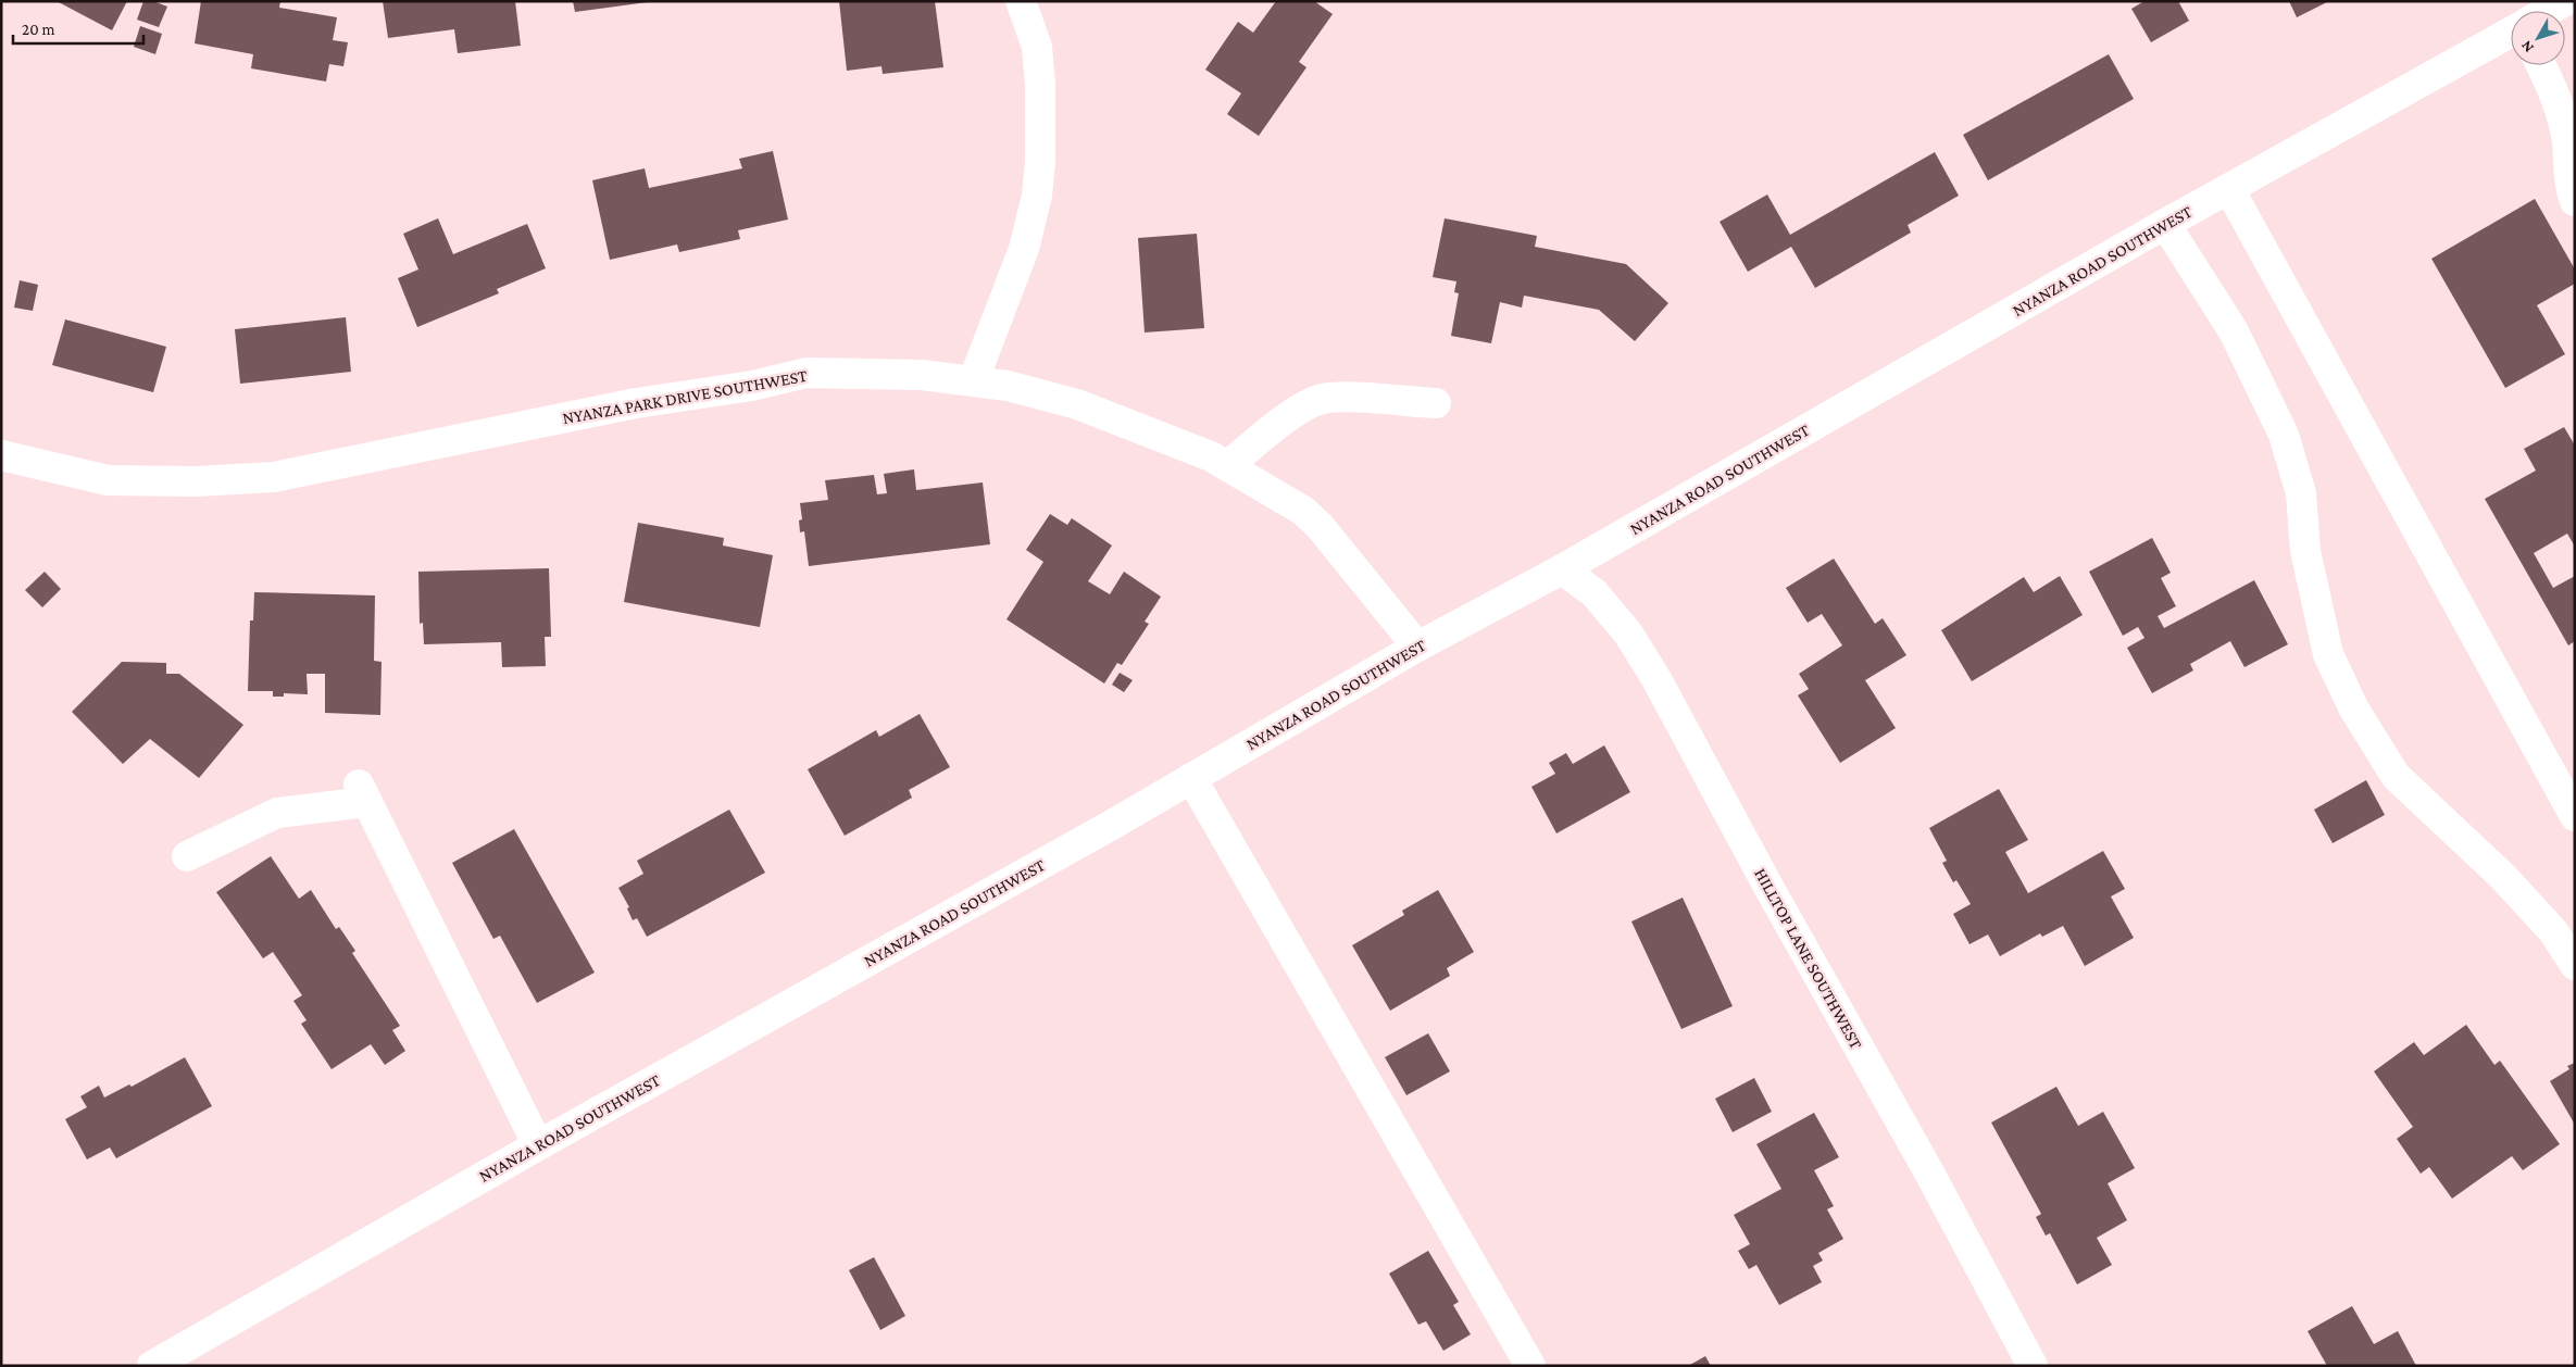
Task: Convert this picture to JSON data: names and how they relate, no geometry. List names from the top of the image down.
{
  "streets": {
    "street": ["NYANZA ROAD SOUTHWEST", "NYANZA PARK DRIVE SOUTHWEST", "HILLTOP LANE SOUTHWEST"]
  },
  "crossings": [
    ["NYANZA ROAD SOUTHWEST", "NYANZA PARK DRIVE SOUTHWEST"],
    ["NYANZA ROAD SOUTHWEST", "HILLTOP LANE SOUTHWEST"]
  ],
  "scale_bar": "20 m",
  "north": "bottom left"
}
